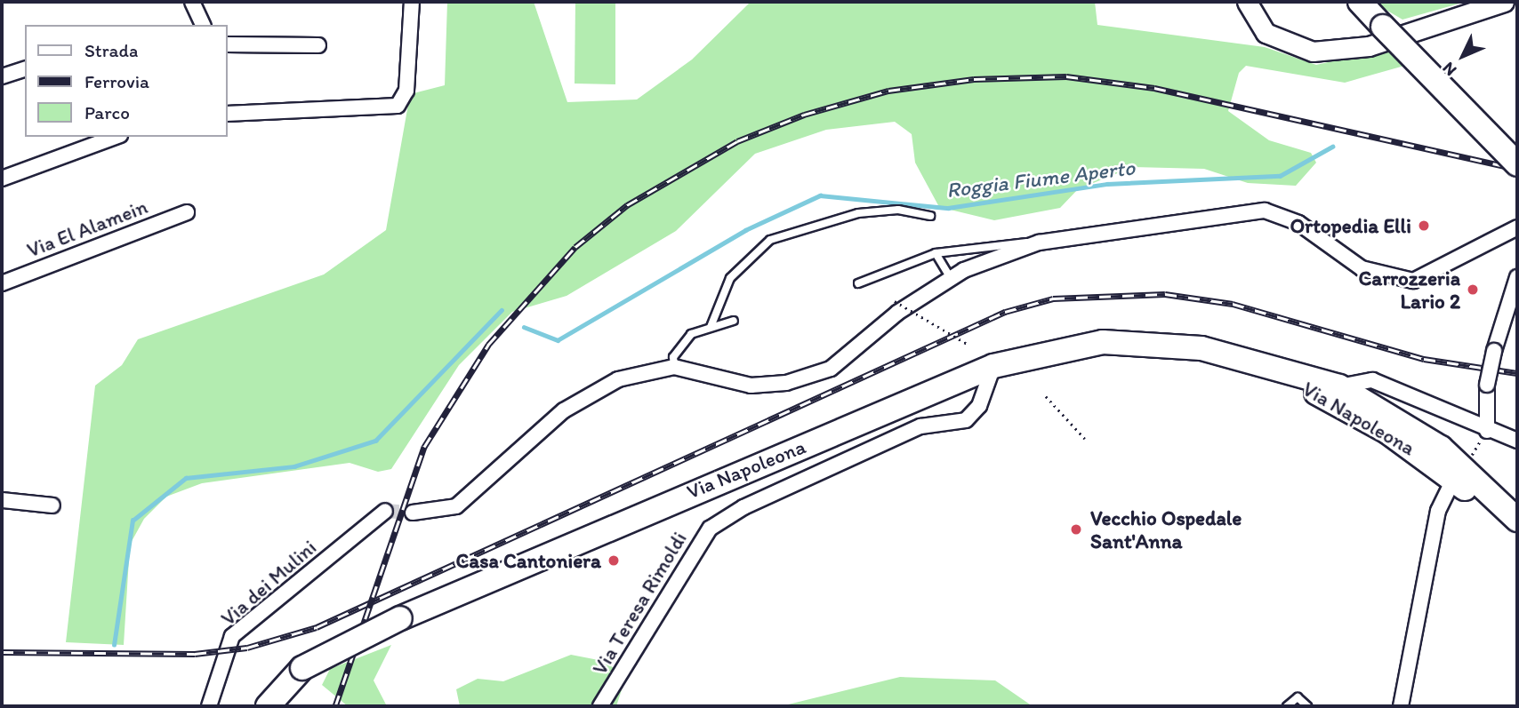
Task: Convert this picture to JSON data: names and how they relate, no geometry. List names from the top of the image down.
{
  "streets": {
    "main road": ["Via Napoleona"],
    "street": ["Via El Alamein", "Via dei Mulini", "Via Teresa Rimoldi"]
  },
  "crossings": [
    ["Via Napoleona", "Via Teresa Rimoldi"]
  ],
  "water": ["Roggia Fiume Aperto"],
  "places": [
    "Ortopedia Elli",
    "Carrozzeria Lario 2",
    "Vecchio Ospedale Sant'Anna",
    "Casa Cantoniera"
  ],
  "legend": ["Strada", "Ferrovia", "Parco"],
  "north": "bottom left"
}
